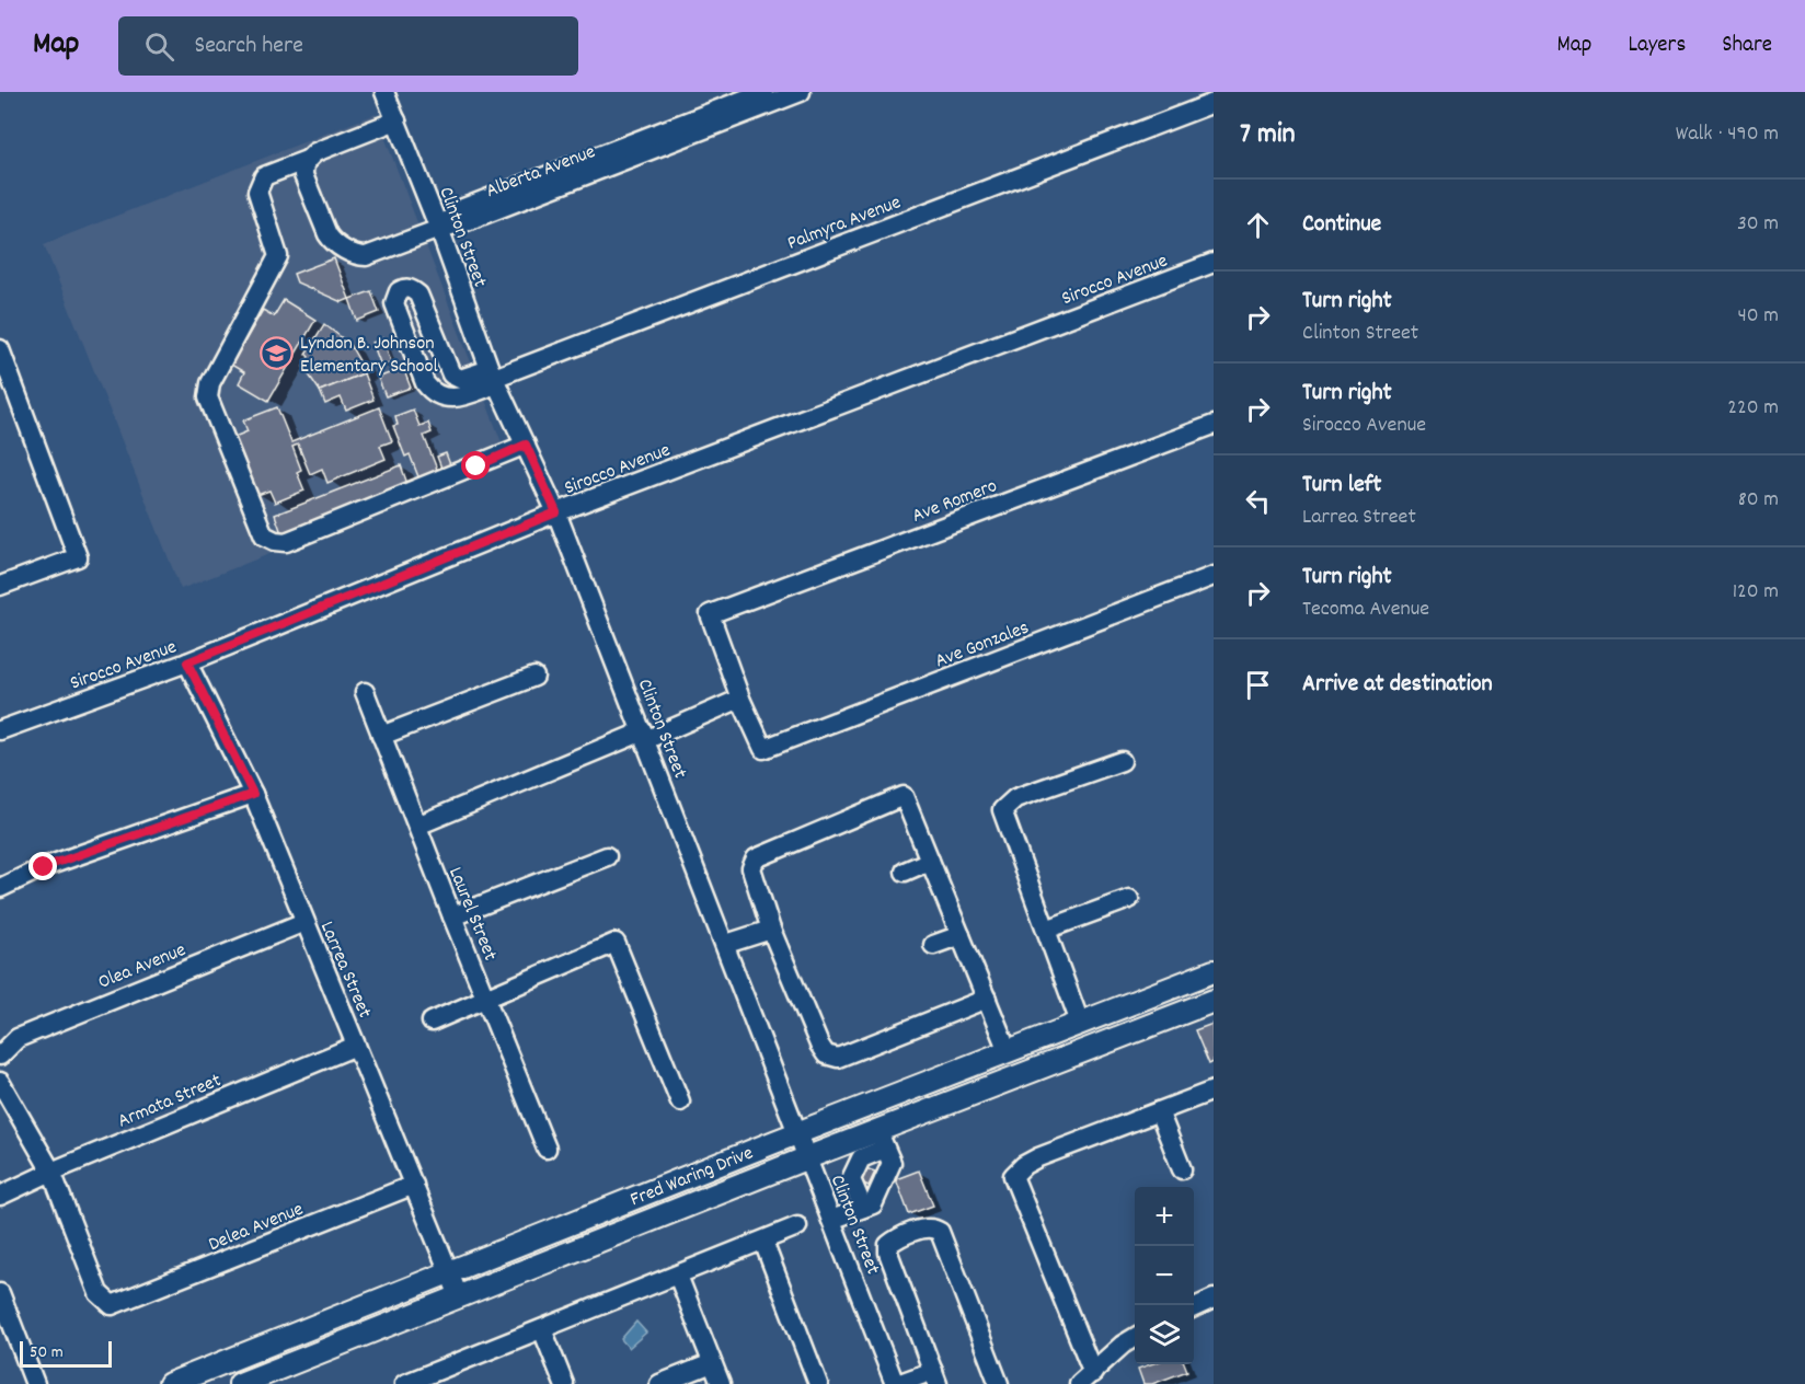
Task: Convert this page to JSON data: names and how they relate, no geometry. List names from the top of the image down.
{
  "streets": {
    "main road": ["Fred Waring Drive"],
    "street": [
      "Alberta Avenue",
      "Palmyra Avenue",
      "Clinton Street",
      "Sirocco Avenue",
      "Ave Romero",
      "Ave Gonzales",
      "Laurel Street",
      "Olea Avenue",
      "Larrea Street",
      "Armata Street",
      "Delea Avenue"
    ]
  },
  "crossings": [
    ["Alberta Avenue", "Clinton Street"],
    ["Palmyra Avenue", "Clinton Street"],
    ["Clinton Street", "Sirocco Avenue"],
    ["Clinton Street", "Fred Waring Drive"],
    ["Sirocco Avenue", "Larrea Street"],
    ["Ave Romero", "Ave Gonzales"],
    ["Olea Avenue", "Larrea Street"],
    ["Larrea Street", "Armata Street"],
    ["Larrea Street", "Fred Waring Drive"],
    ["Larrea Street", "Delea Avenue"],
    ["Armata Street", "Delea Avenue"]
  ],
  "places": {
    "school or university": ["Lyndon B. Johnson Elementary School"]
  },
  "scale_bar": "50 m",
  "page": {
    "header": "Map",
    "search": "Search here",
    "nav": ["Map", "Layers", "Share"],
    "heading": ["7 min", "Walk · 490 m"],
    "list": [
      ["Continue", "30 m"],
      ["Turn right", "Clinton Street", "40 m"],
      ["Turn right", "Sirocco Avenue", "220 m"],
      ["Turn left", "Larrea Street", "80 m"],
      ["Turn right", "Tecoma Avenue", "120 m"],
      "Arrive at destination"
    ],
    "map_buttons": ["+", "−"],
    "scale": "50 m"
  }
}
